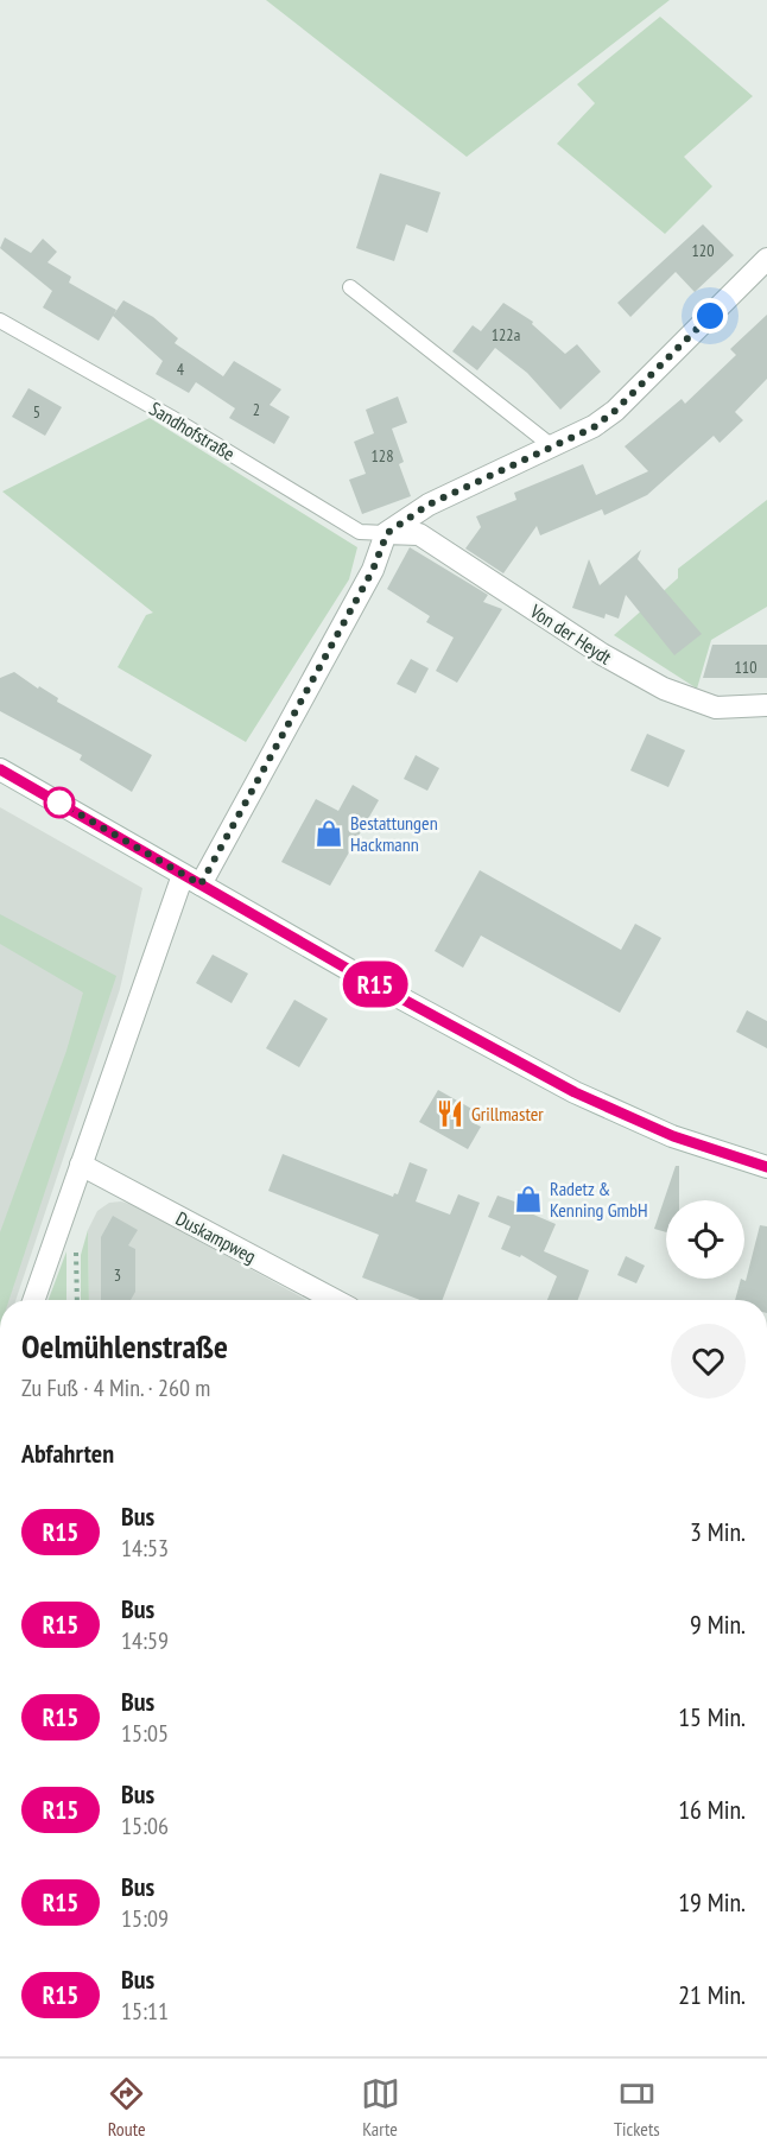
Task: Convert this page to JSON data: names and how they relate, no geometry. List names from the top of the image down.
{
  "streets": {
    "street": ["Von der Heydt", "Duskampweg"],
    "lane": ["Sandhofstraße"]
  },
  "crossings": [
    ["Sandhofstraße", "Von der Heydt"]
  ],
  "places": {
    "shop": ["Bestattungen Hackmann", "Radetz & Kenning GmbH"],
    "restaurant": ["Grillmaster"]
  },
  "lines": ["bus line R15"],
  "house_numbers": [
    "120",
    "122a",
    "4",
    "2",
    "5",
    "128",
    "110",
    "3"
  ],
  "page": {
    "on_map": "R15",
    "heading": [
      ["Oelmühlenstraße", "Zu Fuß · 4 Min. · 260 m"],
      "Abfahrten"
    ],
    "list": [
      {
        "mark": "R15",
        "name": "Bus",
        "note": "14:53",
        "value": "3 Min."
      },
      {
        "mark": "R15",
        "name": "Bus",
        "note": "14:59",
        "value": "9 Min."
      },
      {
        "mark": "R15",
        "name": "Bus",
        "note": "15:05",
        "value": "15 Min."
      },
      {
        "mark": "R15",
        "name": "Bus",
        "note": "15:06",
        "value": "16 Min."
      },
      {
        "mark": "R15",
        "name": "Bus",
        "note": "15:09",
        "value": "19 Min."
      },
      {
        "mark": "R15",
        "name": "Bus",
        "note": "15:11",
        "value": "21 Min."
      }
    ],
    "tabs": ["Route", "Karte", "Tickets"]
  }
}
